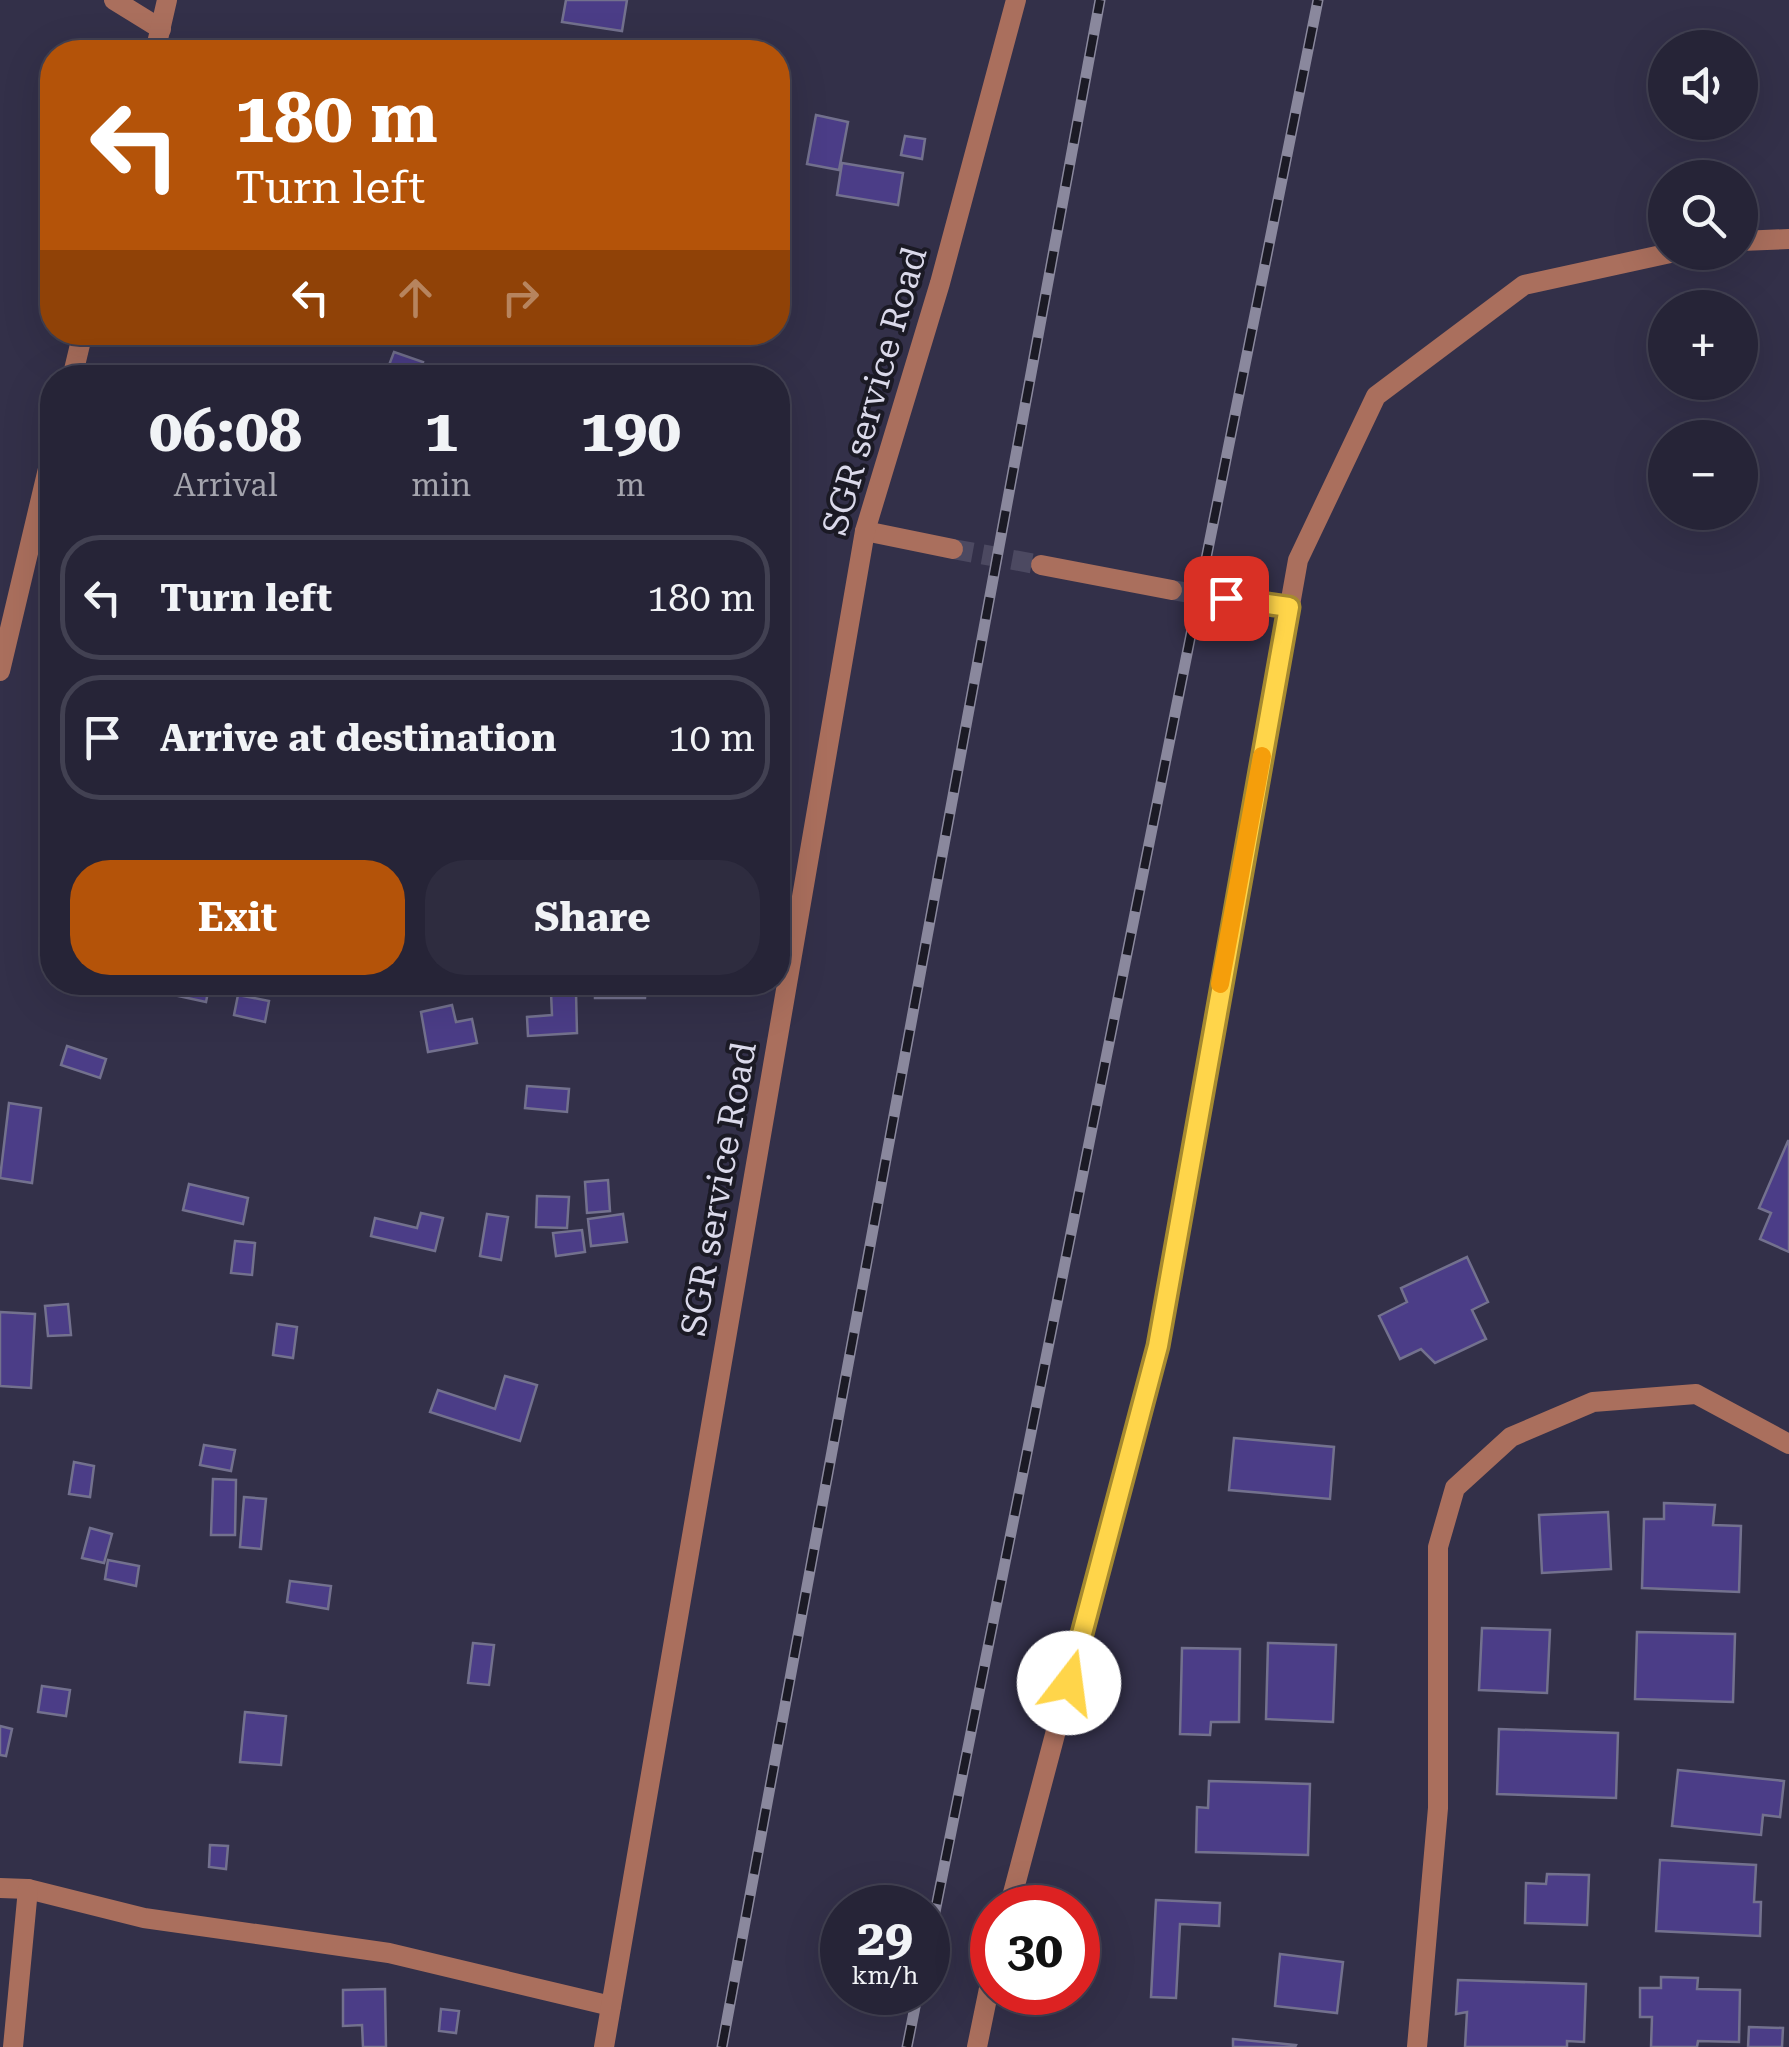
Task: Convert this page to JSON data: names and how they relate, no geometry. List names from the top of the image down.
{
  "streets": {
    "street": ["SGR service Road"]
  },
  "page": {
    "map_buttons": ["+", "−"],
    "turn": ["180 m", "Turn left"],
    "eta": [
      "06:08",
      "Arrival",
      "1",
      "min",
      "190",
      "m"
    ],
    "list": [
      {
        "name": "Turn left",
        "value": "180 m"
      },
      {
        "name": "Arrive at destination",
        "value": "10 m"
      }
    ],
    "buttons": ["Exit", "Share"],
    "speed": "29 km/h",
    "limit": "30"
  }
}
